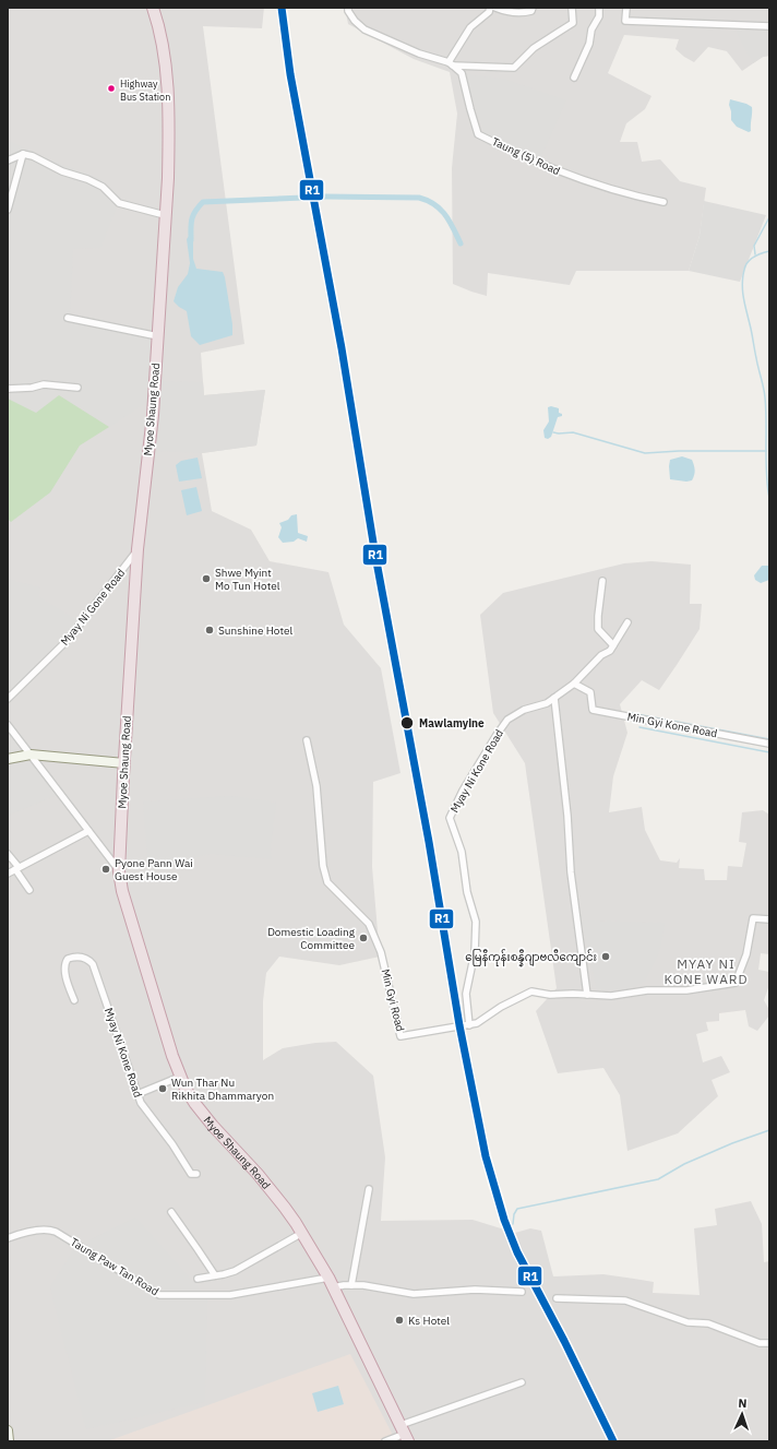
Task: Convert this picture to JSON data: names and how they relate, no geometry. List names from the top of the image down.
{
  "streets": {
    "highway": ["Myoe Shaung Road"],
    "street": [
      "Taung (5) Road",
      "Myay Ni Gone Road",
      "Myay Ni Kone Road",
      "Min Gyi Road",
      "Taung Paw Tan Road"
    ]
  },
  "crossings": [
    ["Myoe Shaung Road", "Myay Ni Gone Road"],
    ["Myoe Shaung Road", "Taung Paw Tan Road"],
    ["Myay Ni Kone Road", "Min Gyi Road"]
  ],
  "districts": ["MYAY NI KONE WARD"],
  "places": [
    "Highway Bus Station",
    "Shwe Myint Mo Tun Hotel",
    "Sunshine Hotel",
    "Mawlamyine",
    "Pyone Pann Wai Guest House",
    "Domestic Loading Committee",
    "မြေနီကုန်းစန္နီဂျာဗလီကျောင်း",
    "Wun Thar Nu Rikhita Dhammaryon",
    "Ks Hotel"
  ],
  "lines": ["transit line R1"],
  "north": "top"
}
